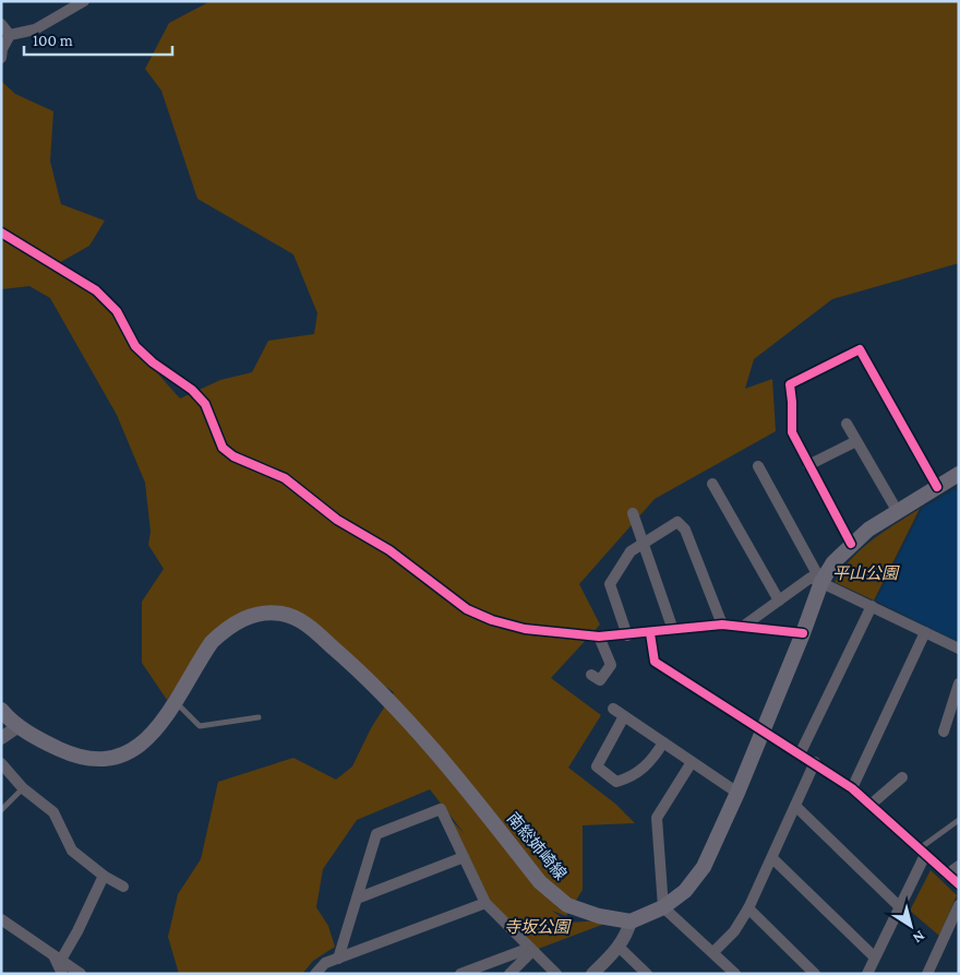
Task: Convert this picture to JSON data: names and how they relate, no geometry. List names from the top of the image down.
{
  "streets": {
    "main road": ["南総姉崎線"]
  },
  "parks": ["平山公園", "寺坂公園"],
  "scale_bar": "100 m",
  "north": "bottom right"
}
